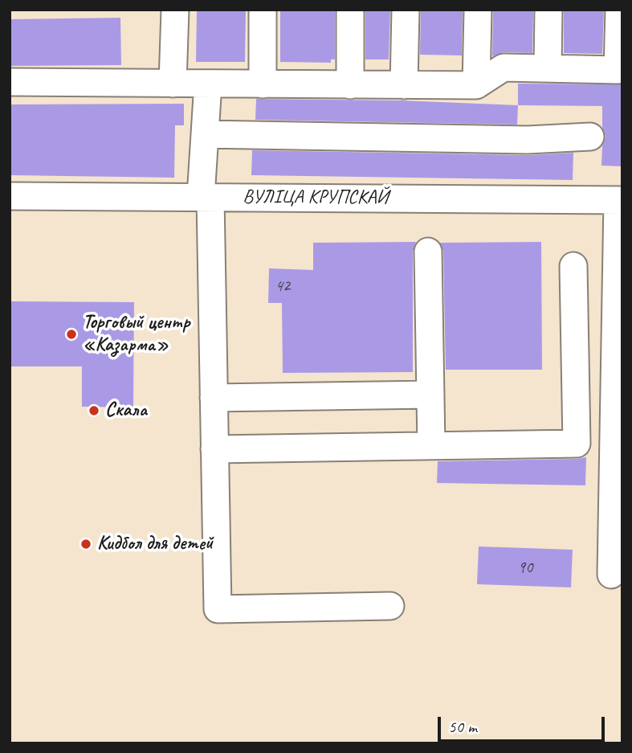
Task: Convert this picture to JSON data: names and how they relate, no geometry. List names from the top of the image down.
{
  "streets": {
    "street": ["ВУЛІЦА КРУПСКАЙ"]
  },
  "places": ["Торговый центр «Казарма»", "Скала", "Кидбол для детей"],
  "house_numbers": ["42", "90"],
  "scale_bar": "50 m"
}
